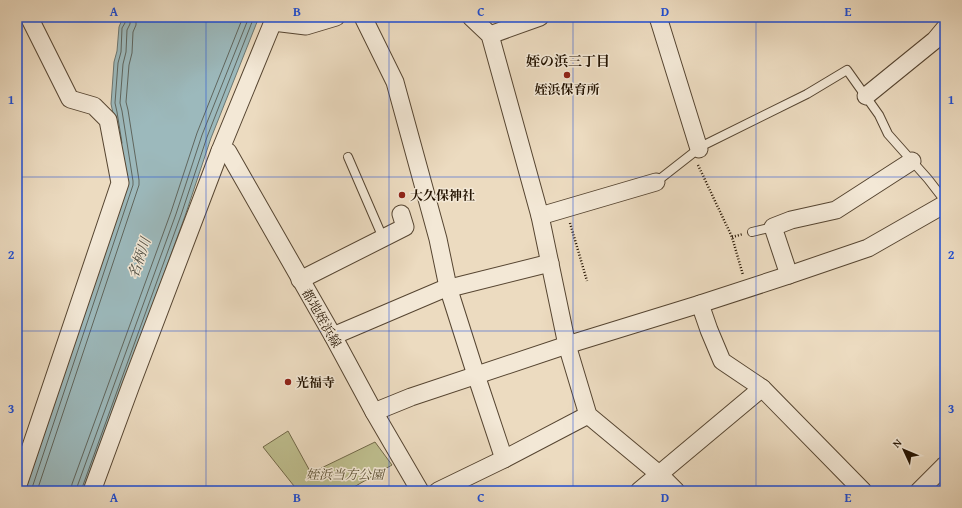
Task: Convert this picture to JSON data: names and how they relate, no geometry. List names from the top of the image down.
{
  "streets": {
    "street": ["都地姪浜線"]
  },
  "districts": ["姪の浜三丁目"],
  "water": ["名柄川"],
  "parks": ["姪浜当方公園"],
  "places": ["姪浜保育所", "大久保神社", "光福寺"],
  "north": "top left",
  "grid": {
    "columns": [
      "A",
      "B",
      "C",
      "D",
      "E"
    ],
    "rows": ["1", "2", "3"]
  }
}
